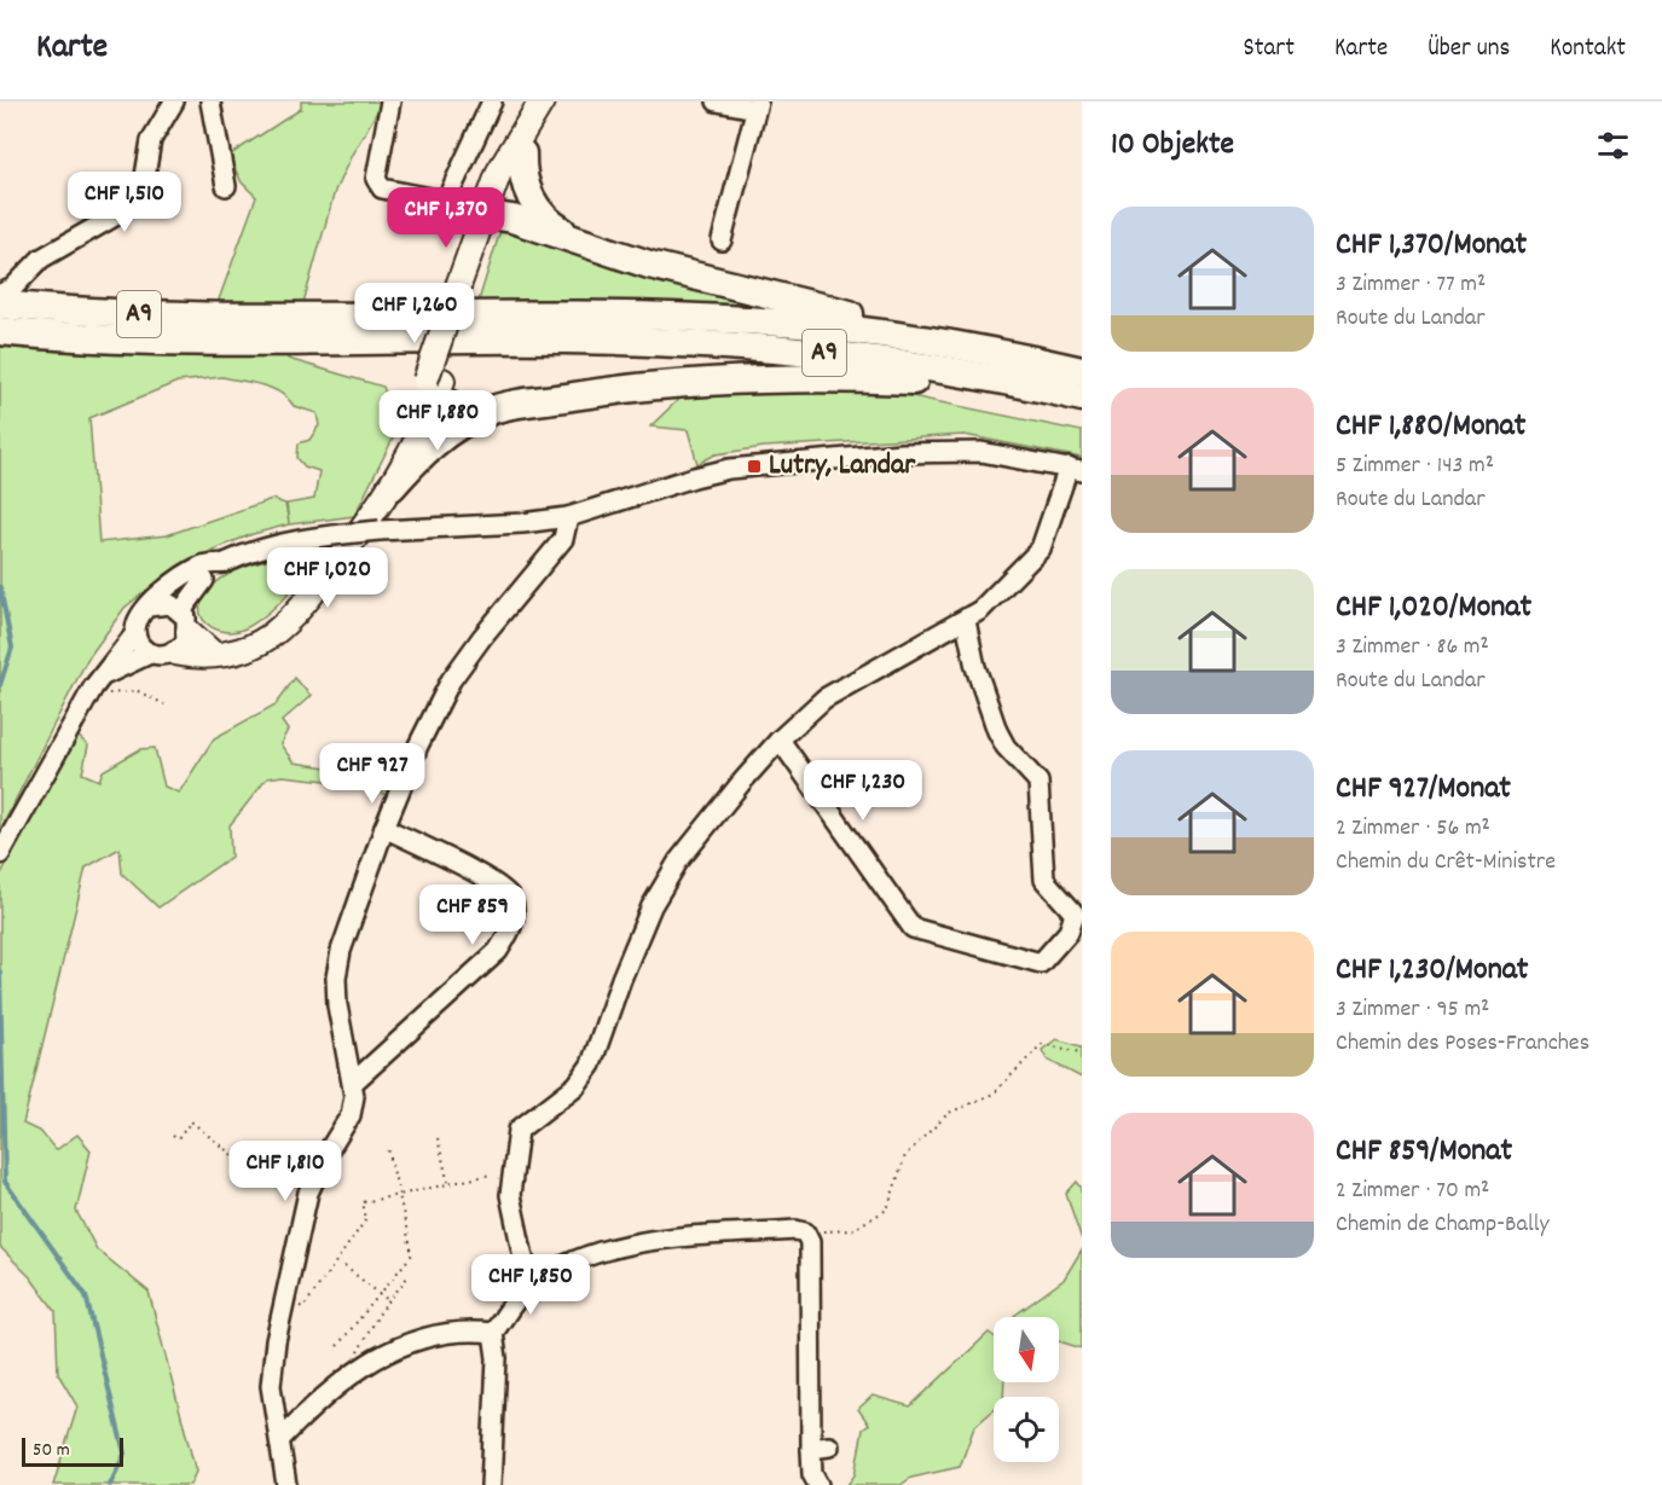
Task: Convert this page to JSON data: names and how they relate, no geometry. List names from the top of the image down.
{
  "streets": {
    "highway": ["A9"]
  },
  "places": {
    "transit": ["Lutry, Landar"]
  },
  "scale_bar": "50 m",
  "north": "bottom",
  "page": {
    "header": "Karte",
    "nav": [
      "Start",
      "Karte",
      "Über uns",
      "Kontakt"
    ],
    "heading": "10 Objekte",
    "price": [
      "CHF 1,510",
      "CHF 1,370",
      "CHF 1,260",
      "CHF 1,880",
      "CHF 1,020",
      "CHF 927",
      "CHF 1,230",
      "CHF 859",
      "CHF 1,810",
      "CHF 1,850"
    ],
    "list": [
      {
        "name": "CHF 1,370/Monat",
        "note": "3 Zimmer · 77 m² · Route du Landar"
      },
      {
        "name": "CHF 1,880/Monat",
        "note": "5 Zimmer · 143 m² · Route du Landar"
      },
      {
        "name": "CHF 1,020/Monat",
        "note": "3 Zimmer · 86 m² · Route du Landar"
      },
      {
        "name": "CHF 927/Monat",
        "note": "2 Zimmer · 56 m² · Chemin du Crêt-Ministre"
      },
      {
        "name": "CHF 1,230/Monat",
        "note": "3 Zimmer · 95 m² · Chemin des Poses-Franches"
      },
      {
        "name": "CHF 859/Monat",
        "note": "2 Zimmer · 70 m² · Chemin de Champ-Bally"
      }
    ],
    "scale": "50 m"
  }
}
